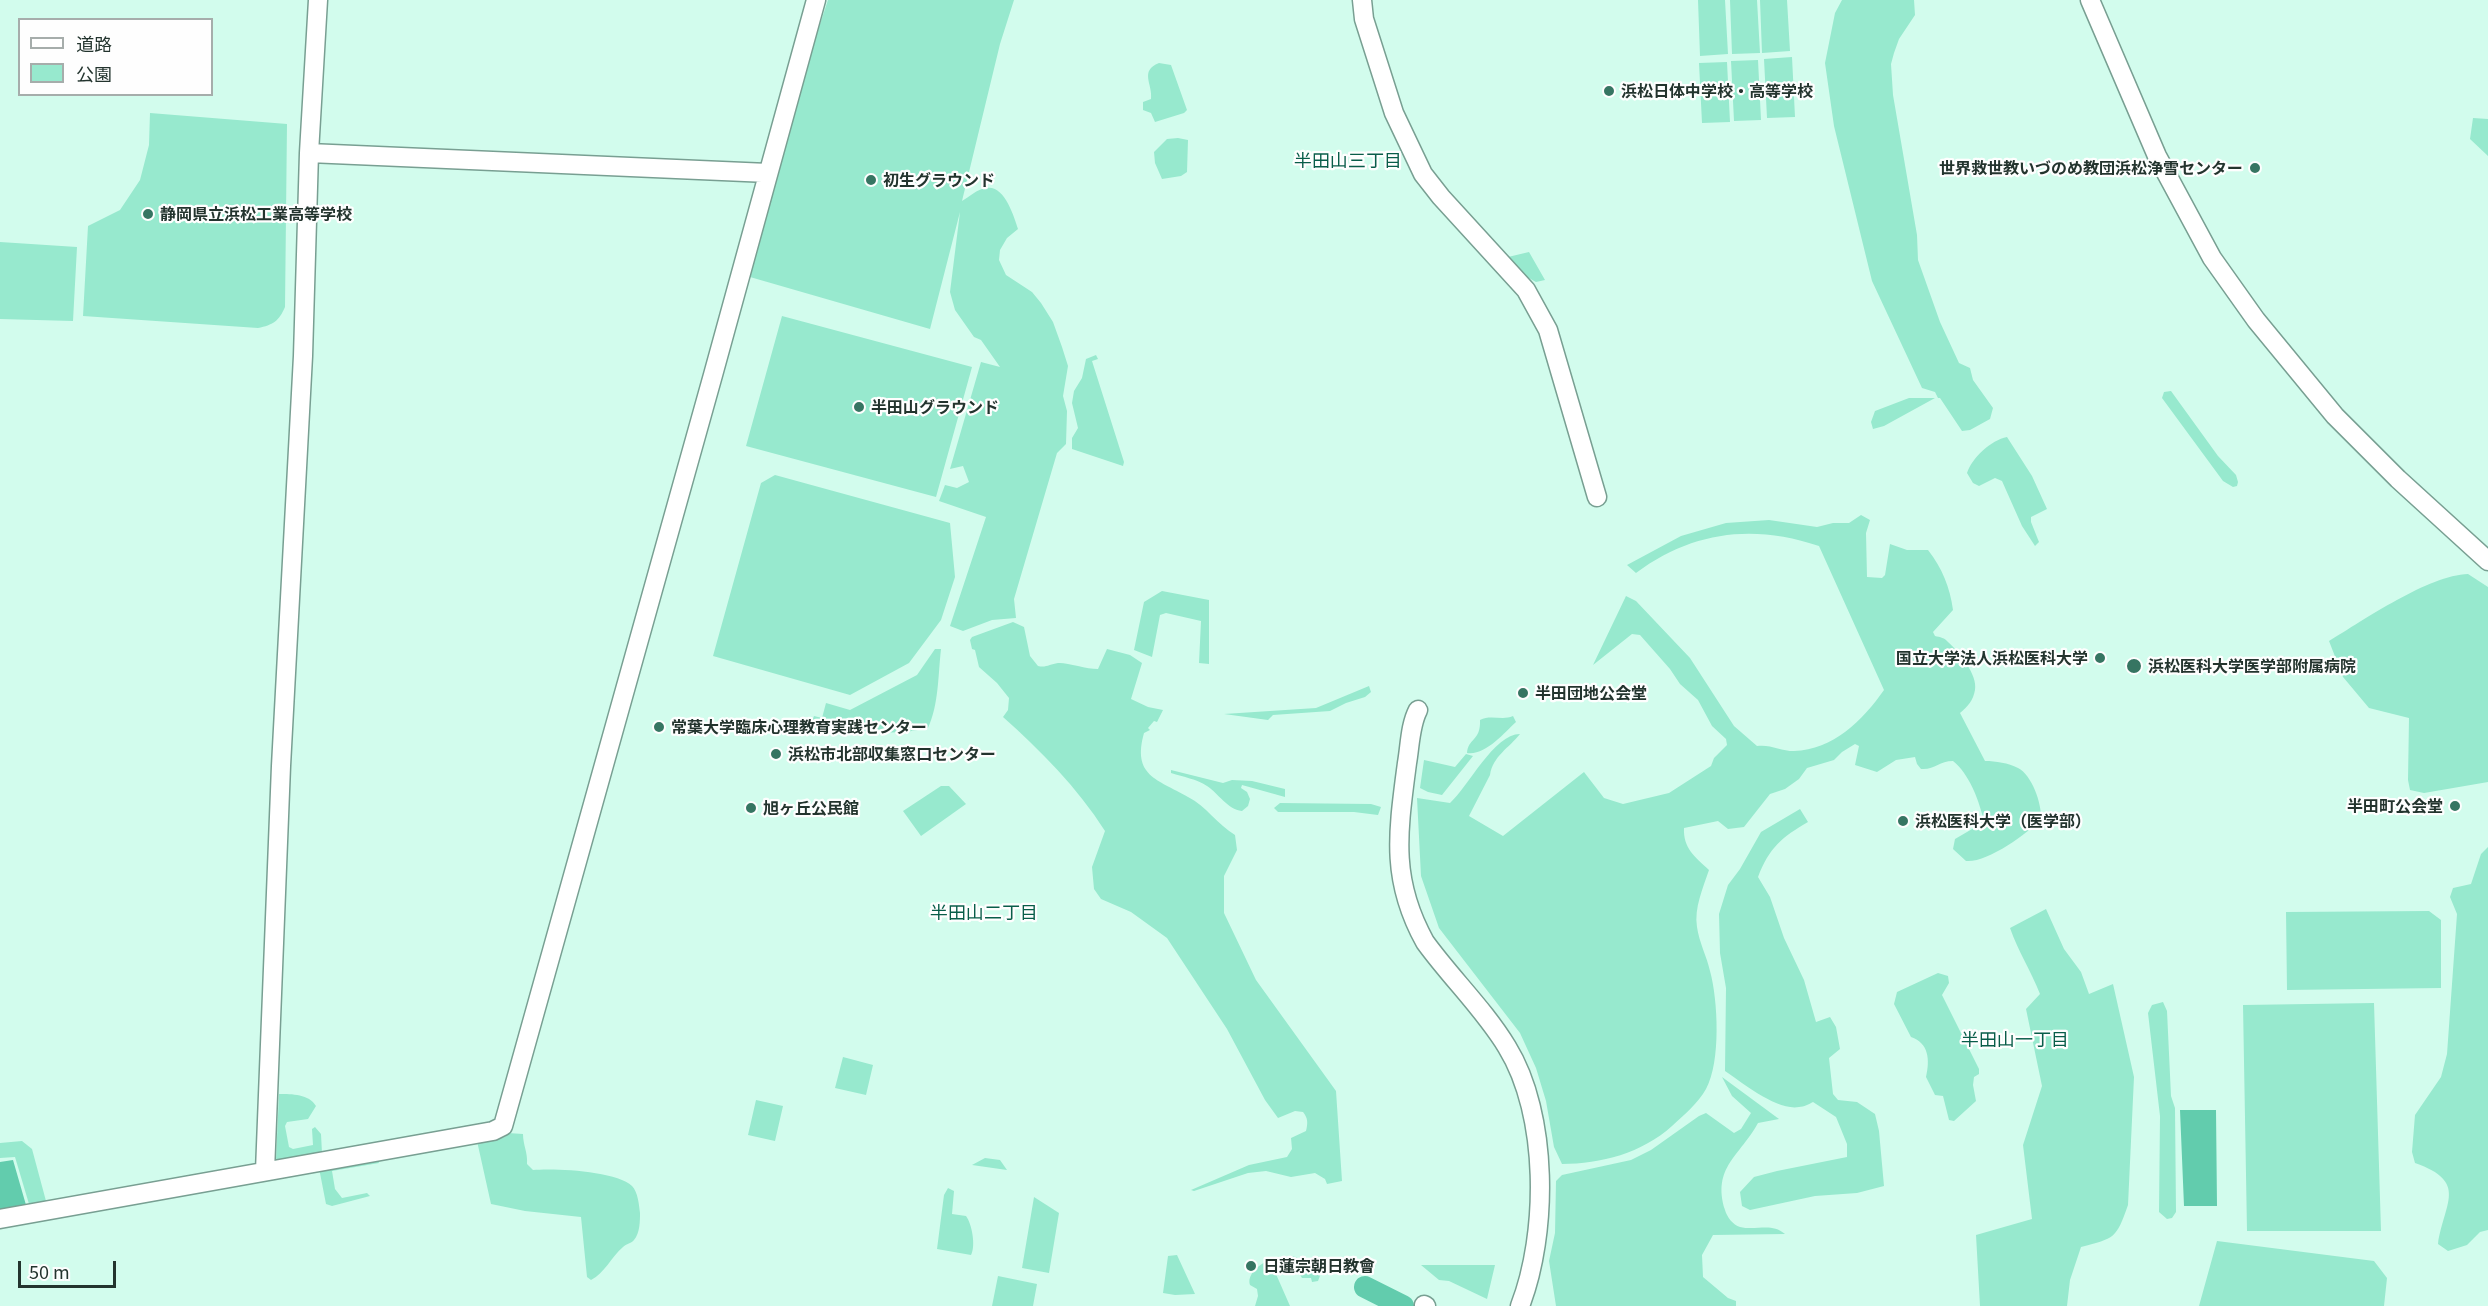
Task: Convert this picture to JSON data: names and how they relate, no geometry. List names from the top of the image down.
{
  "districts": ["半田山三丁目", "半田山二丁目", "半田山一丁目"],
  "places": [
    "浜松日体中学校・高等学校",
    "世界救世教いづのめ教団浜松浄雪センター",
    "初生グラウンド",
    "静岡県立浜松工業高等学校",
    "半田山グラウンド",
    "国立大学法人浜松医科大学",
    "浜松医科大学医学部附属病院",
    "半田団地公会堂",
    "常葉大学臨床心理教育実践センター",
    "浜松市北部収集窓口センター",
    "半田町公会堂",
    "旭ヶ丘公民館",
    "浜松医科大学（医学部）",
    "日蓮宗朝日教會"
  ],
  "legend": ["道路", "公園"],
  "scale_bar": "50 m"
}
